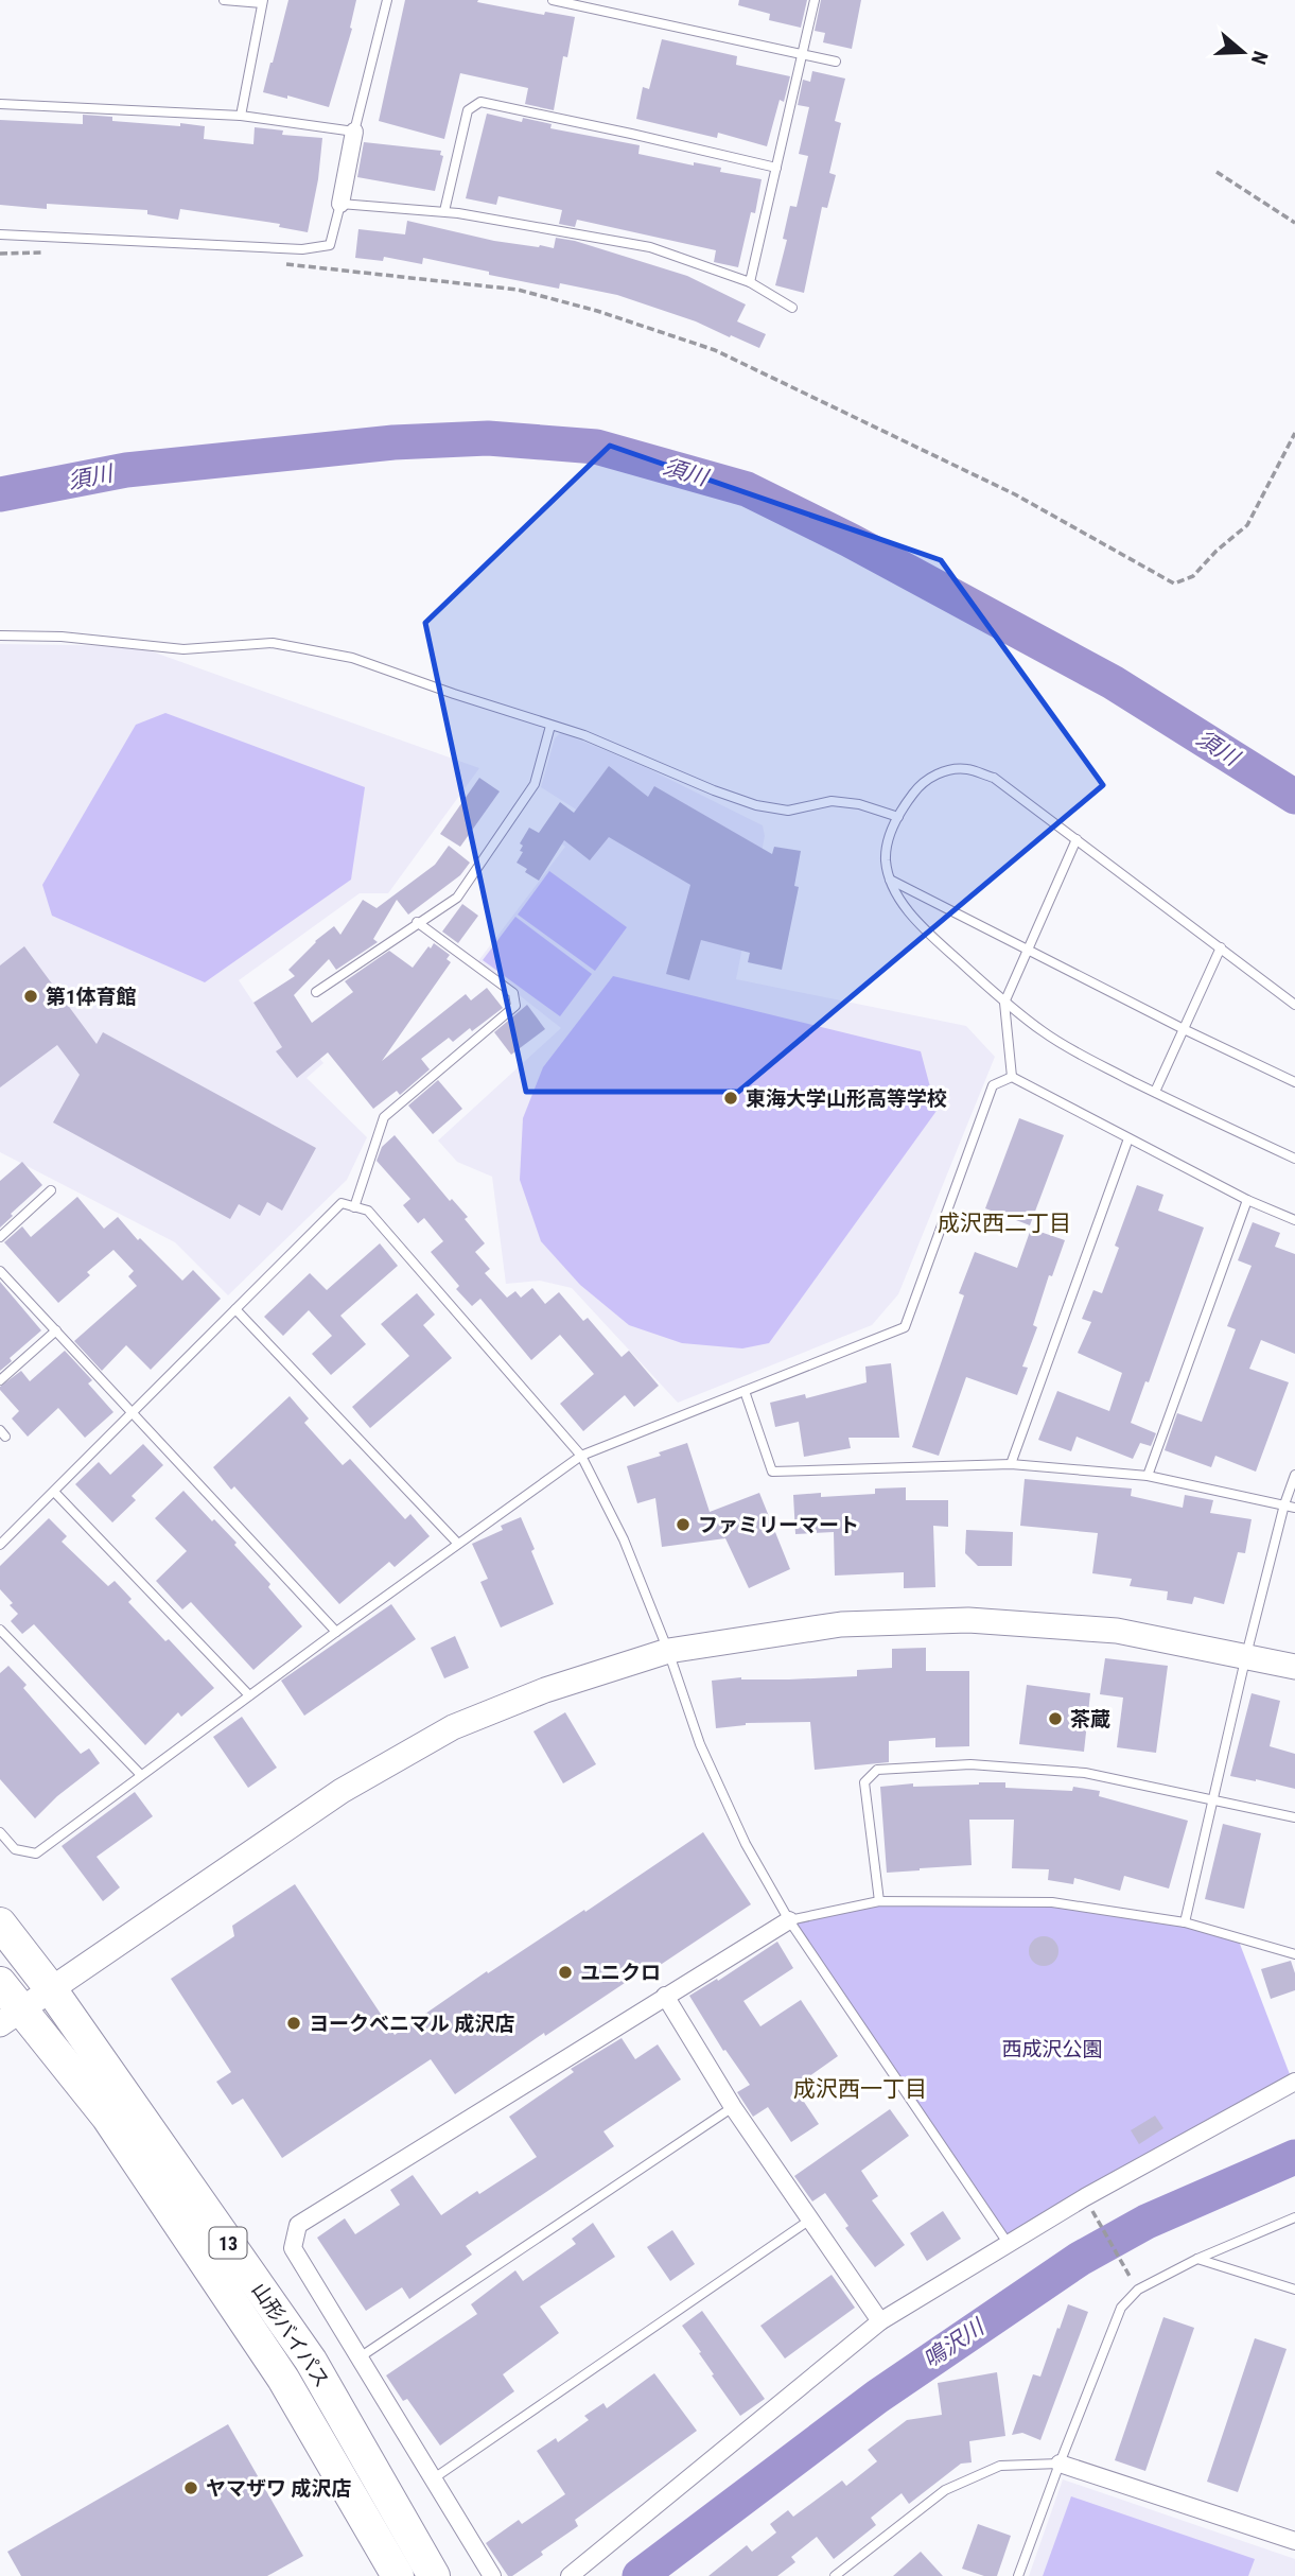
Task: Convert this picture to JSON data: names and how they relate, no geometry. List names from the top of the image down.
{
  "streets": {
    "highway": ["13", "山形バイパス"]
  },
  "districts": ["成沢西二丁目", "成沢西一丁目"],
  "water": ["須川", "鳴沢川"],
  "parks": ["西成沢公園"],
  "places": [
    "第1体育館",
    "東海大学山形高等学校",
    "ファミリーマート",
    "茶蔵",
    "ユニクロ",
    "ヨークベニマル 成沢店",
    "ヤマザワ 成沢店"
  ],
  "north": "right"
}
